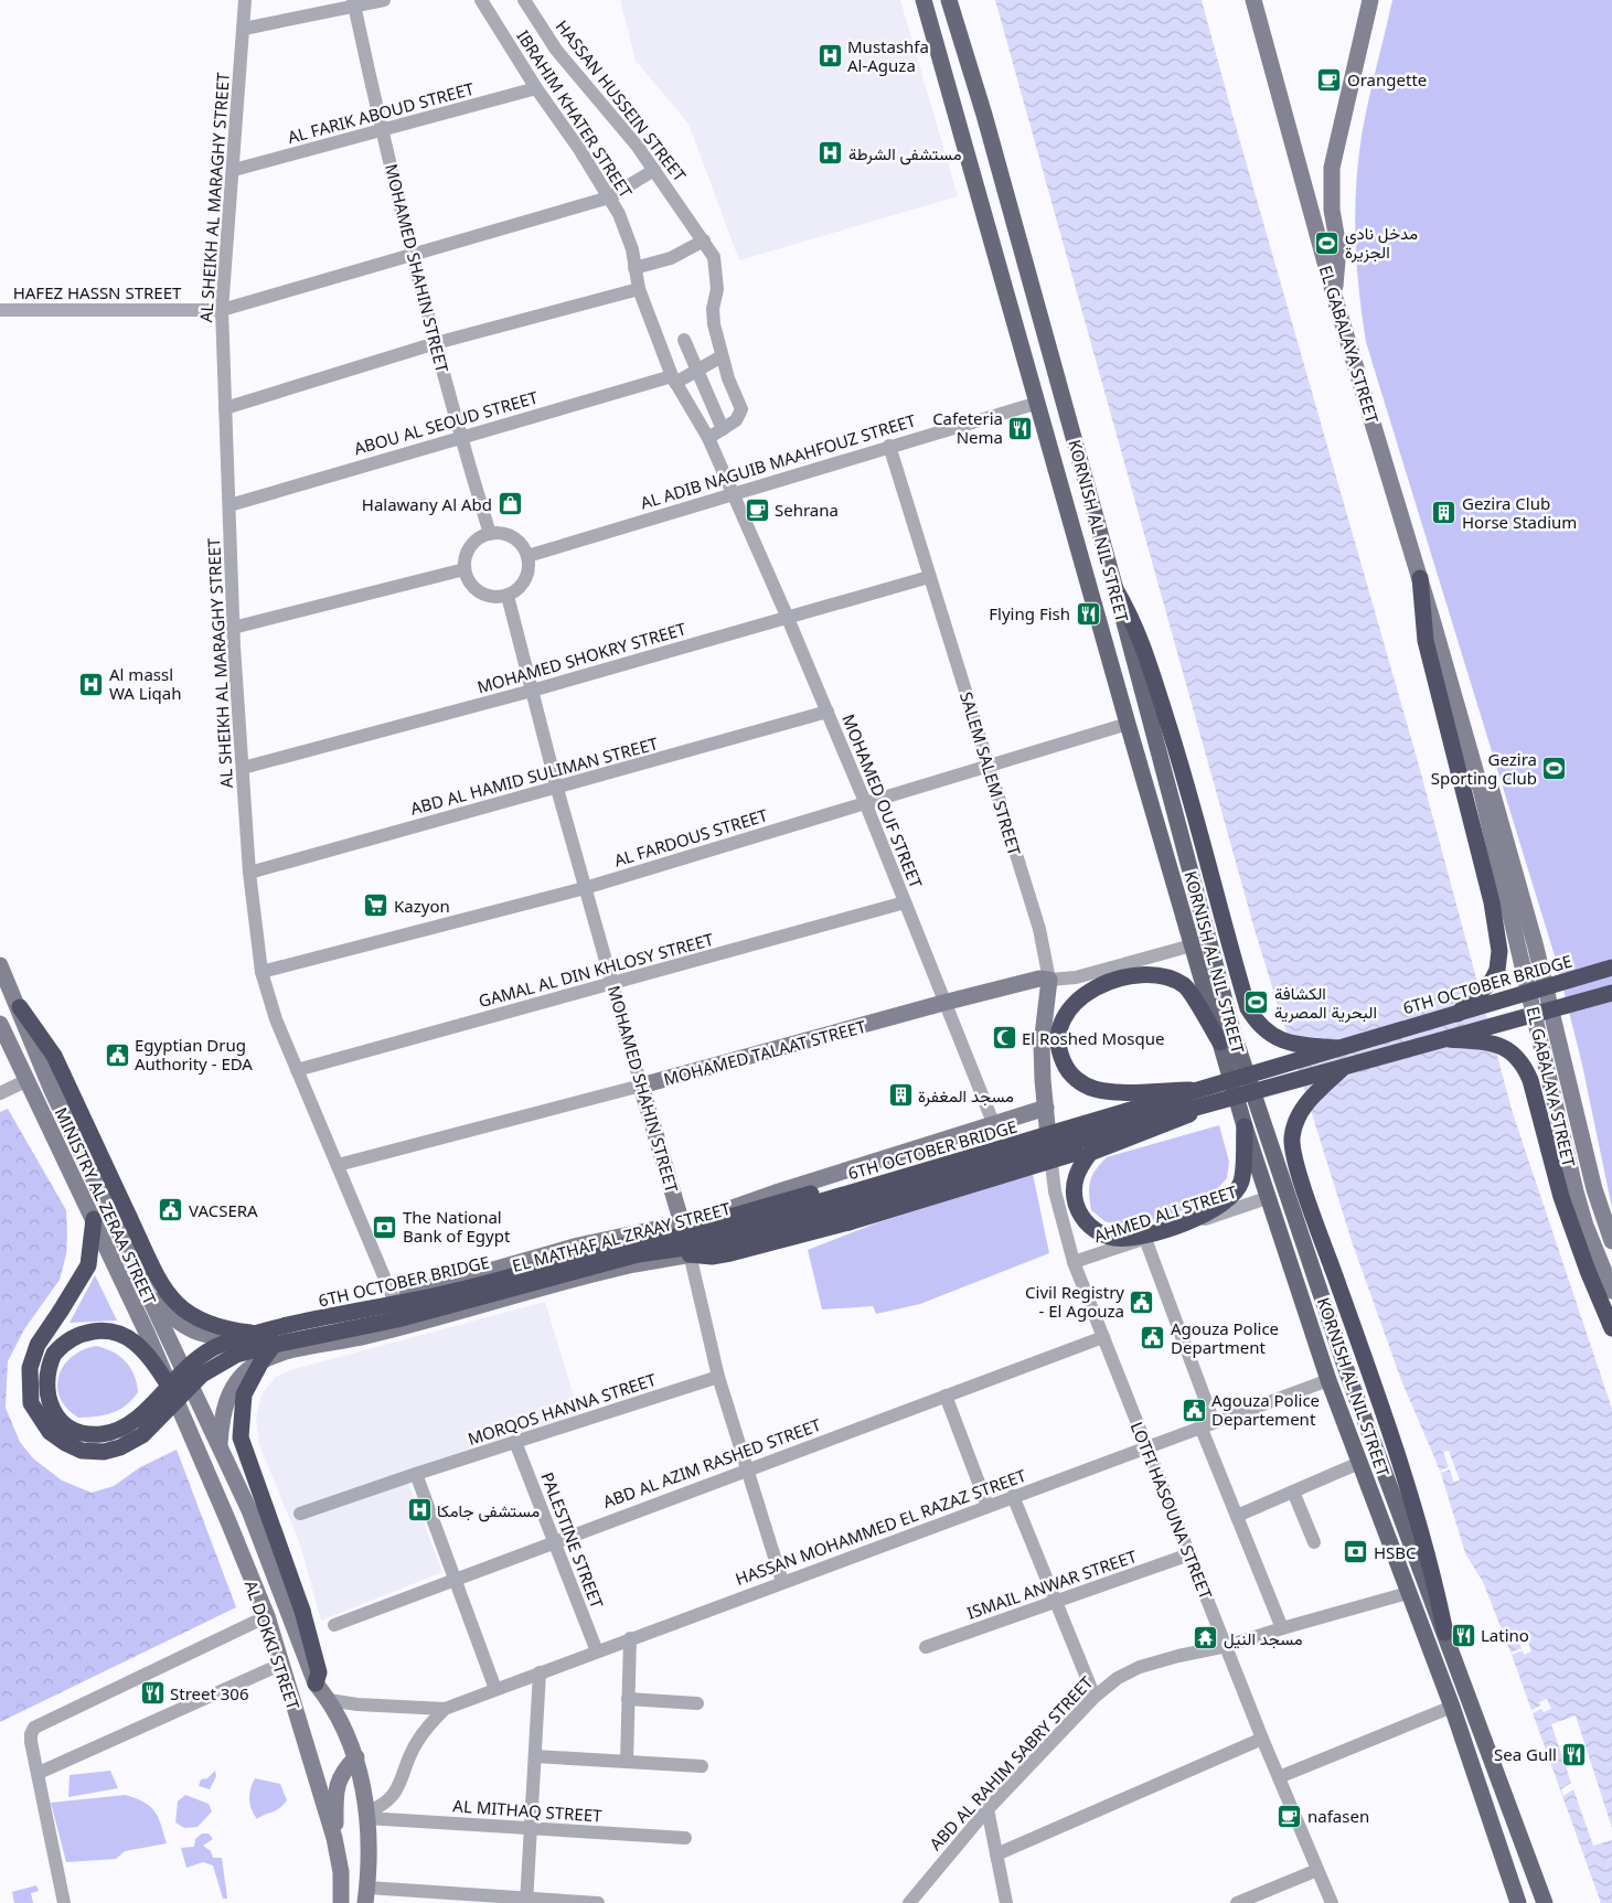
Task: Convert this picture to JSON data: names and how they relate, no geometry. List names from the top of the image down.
{
  "streets": {
    "highway": ["6TH OCTOBER BRIDGE"],
    "main road": ["KORNISH AL NIL STREET"],
    "street": [
      "HASSAN HUSSEIN STREET",
      "AL FARIK ABOUD STREET",
      "IBRAHIM KHATER STREET",
      "AL SHEIKH AL MARAGHY STREET",
      "MOHAMED SHAHIN STREET",
      "HAFEZ HASSN STREET",
      "EL GABALAYA STREET",
      "ABOU AL SEOUD STREET",
      "AL ADIB NAGUIB MAAHFOUZ STREET",
      "MOHAMED SHOKRY STREET",
      "SALEM SALEM STREET",
      "ABD AL HAMID SULIMAN STREET",
      "MOHAMED OUF STREET",
      "AL FARDOUS STREET",
      "GAMAL AL DIN KHLOSY STREET",
      "MOHAMED TALAAT STREET",
      "MINISTRY AL ZERAA STREET",
      "AHMED ALI STREET",
      "EL MATHAF AL ZRAAY STREET",
      "MORQOS HANNA STREET",
      "ABD AL AZIM RASHED STREET",
      "LOTFI HASOUNA STREET",
      "HASSAN MOHAMMED EL RAZAZ STREET",
      "PALESTINE STREET",
      "ISMAIL ANWAR STREET",
      "AL DOKKI STREET",
      "ABD AL RAHIM SABRY STREET",
      "AL MITHAQ STREET"
    ]
  },
  "crossings": [
    ["HASSAN HUSSEIN STREET", "HAFEZ HASSN STREET"],
    ["HASSAN HUSSEIN STREET", "ABOU AL SEOUD STREET"],
    ["AL FARIK ABOUD STREET", "IBRAHIM KHATER STREET"],
    ["AL FARIK ABOUD STREET", "AL SHEIKH AL MARAGHY STREET"],
    ["AL FARIK ABOUD STREET", "MOHAMED SHAHIN STREET"],
    ["IBRAHIM KHATER STREET", "HAFEZ HASSN STREET"],
    ["IBRAHIM KHATER STREET", "ABOU AL SEOUD STREET"],
    ["IBRAHIM KHATER STREET", "AL ADIB NAGUIB MAAHFOUZ STREET"],
    ["IBRAHIM KHATER STREET", "MOHAMED OUF STREET"],
    ["AL SHEIKH AL MARAGHY STREET", "HAFEZ HASSN STREET"],
    ["AL SHEIKH AL MARAGHY STREET", "ABOU AL SEOUD STREET"],
    ["AL SHEIKH AL MARAGHY STREET", "MOHAMED SHOKRY STREET"],
    ["AL SHEIKH AL MARAGHY STREET", "ABD AL HAMID SULIMAN STREET"],
    ["AL SHEIKH AL MARAGHY STREET", "AL FARDOUS STREET"],
    ["AL SHEIKH AL MARAGHY STREET", "GAMAL AL DIN KHLOSY STREET"],
    ["AL SHEIKH AL MARAGHY STREET", "MOHAMED TALAAT STREET"],
    ["AL SHEIKH AL MARAGHY STREET", "EL MATHAF AL ZRAAY STREET"],
    ["MOHAMED SHAHIN STREET", "HAFEZ HASSN STREET"],
    ["MOHAMED SHAHIN STREET", "ABOU AL SEOUD STREET"],
    ["MOHAMED SHAHIN STREET", "AL ADIB NAGUIB MAAHFOUZ STREET"],
    ["MOHAMED SHAHIN STREET", "MOHAMED SHOKRY STREET"],
    ["MOHAMED SHAHIN STREET", "ABD AL HAMID SULIMAN STREET"],
    ["MOHAMED SHAHIN STREET", "AL FARDOUS STREET"],
    ["MOHAMED SHAHIN STREET", "GAMAL AL DIN KHLOSY STREET"],
    ["MOHAMED SHAHIN STREET", "MOHAMED TALAAT STREET"],
    ["MOHAMED SHAHIN STREET", "EL MATHAF AL ZRAAY STREET"],
    ["MOHAMED SHAHIN STREET", "MORQOS HANNA STREET"],
    ["MOHAMED SHAHIN STREET", "ABD AL AZIM RASHED STREET"],
    ["MOHAMED SHAHIN STREET", "HASSAN MOHAMMED EL RAZAZ STREET"],
    ["AL ADIB NAGUIB MAAHFOUZ STREET", "KORNISH AL NIL STREET"],
    ["AL ADIB NAGUIB MAAHFOUZ STREET", "SALEM SALEM STREET"],
    ["AL ADIB NAGUIB MAAHFOUZ STREET", "MOHAMED OUF STREET"],
    ["KORNISH AL NIL STREET", "AL FARDOUS STREET"],
    ["KORNISH AL NIL STREET", "MOHAMED TALAAT STREET"],
    ["KORNISH AL NIL STREET", "AHMED ALI STREET"],
    ["KORNISH AL NIL STREET", "HASSAN MOHAMMED EL RAZAZ STREET"],
    ["KORNISH AL NIL STREET", "ABD AL RAHIM SABRY STREET"],
    ["MOHAMED SHOKRY STREET", "SALEM SALEM STREET"],
    ["MOHAMED SHOKRY STREET", "MOHAMED OUF STREET"],
    ["SALEM SALEM STREET", "AL FARDOUS STREET"],
    ["SALEM SALEM STREET", "MOHAMED TALAAT STREET"],
    ["SALEM SALEM STREET", "EL MATHAF AL ZRAAY STREET"],
    ["SALEM SALEM STREET", "LOTFI HASOUNA STREET"],
    ["ABD AL HAMID SULIMAN STREET", "MOHAMED OUF STREET"],
    ["MOHAMED OUF STREET", "AL FARDOUS STREET"],
    ["MOHAMED OUF STREET", "GAMAL AL DIN KHLOSY STREET"],
    ["MOHAMED OUF STREET", "MOHAMED TALAAT STREET"],
    ["MOHAMED OUF STREET", "EL MATHAF AL ZRAAY STREET"],
    ["6TH OCTOBER BRIDGE", "MINISTRY AL ZERAA STREET"],
    ["MINISTRY AL ZERAA STREET", "EL MATHAF AL ZRAAY STREET"],
    ["MINISTRY AL ZERAA STREET", "AL DOKKI STREET"],
    ["AHMED ALI STREET", "LOTFI HASOUNA STREET"],
    ["EL MATHAF AL ZRAAY STREET", "LOTFI HASOUNA STREET"],
    ["EL MATHAF AL ZRAAY STREET", "AL DOKKI STREET"],
    ["MORQOS HANNA STREET", "PALESTINE STREET"],
    ["ABD AL AZIM RASHED STREET", "LOTFI HASOUNA STREET"],
    ["ABD AL AZIM RASHED STREET", "PALESTINE STREET"],
    ["LOTFI HASOUNA STREET", "HASSAN MOHAMMED EL RAZAZ STREET"],
    ["LOTFI HASOUNA STREET", "ISMAIL ANWAR STREET"],
    ["LOTFI HASOUNA STREET", "ABD AL RAHIM SABRY STREET"],
    ["HASSAN MOHAMMED EL RAZAZ STREET", "PALESTINE STREET"],
    ["HASSAN MOHAMMED EL RAZAZ STREET", "AL DOKKI STREET"],
    ["HASSAN MOHAMMED EL RAZAZ STREET", "AL MITHAQ STREET"],
    ["AL DOKKI STREET", "AL MITHAQ STREET"]
  ],
  "places": {
    "hospital": [
      "Mustashfa Al-Aguza",
      "مستشفى الشرطة",
      "Al massl WA Liqah",
      "مستشفى جامكا"
    ],
    "cafe": ["Orangette", "Sehrana", "nafasen"],
    "sports": ["مدخل نادى الجزيرة", "Gezira Sporting Club", "الكشافة البحرية المصرية"],
    "restaurant": [
      "Cafeteria Nema",
      "Flying Fish",
      "Latino",
      "Street 306",
      "Sea Gull"
    ],
    "shop": ["Halawany Al Abd"],
    "building": ["Gezira Club Horse Stadium", "مسجد المغفرة"],
    "supermarket": ["Kazyon"],
    "mosque": ["El Roshed Mosque"],
    "public building": [
      "Egyptian Drug Authority - EDA",
      "VACSERA",
      "Civil Registry - El Agouza",
      "Agouza Police Department",
      "Agouza Police Departement"
    ],
    "bank": ["The National Bank of Egypt", "HSBC"],
    "temple": ["مسجد النيل"]
  }
}
